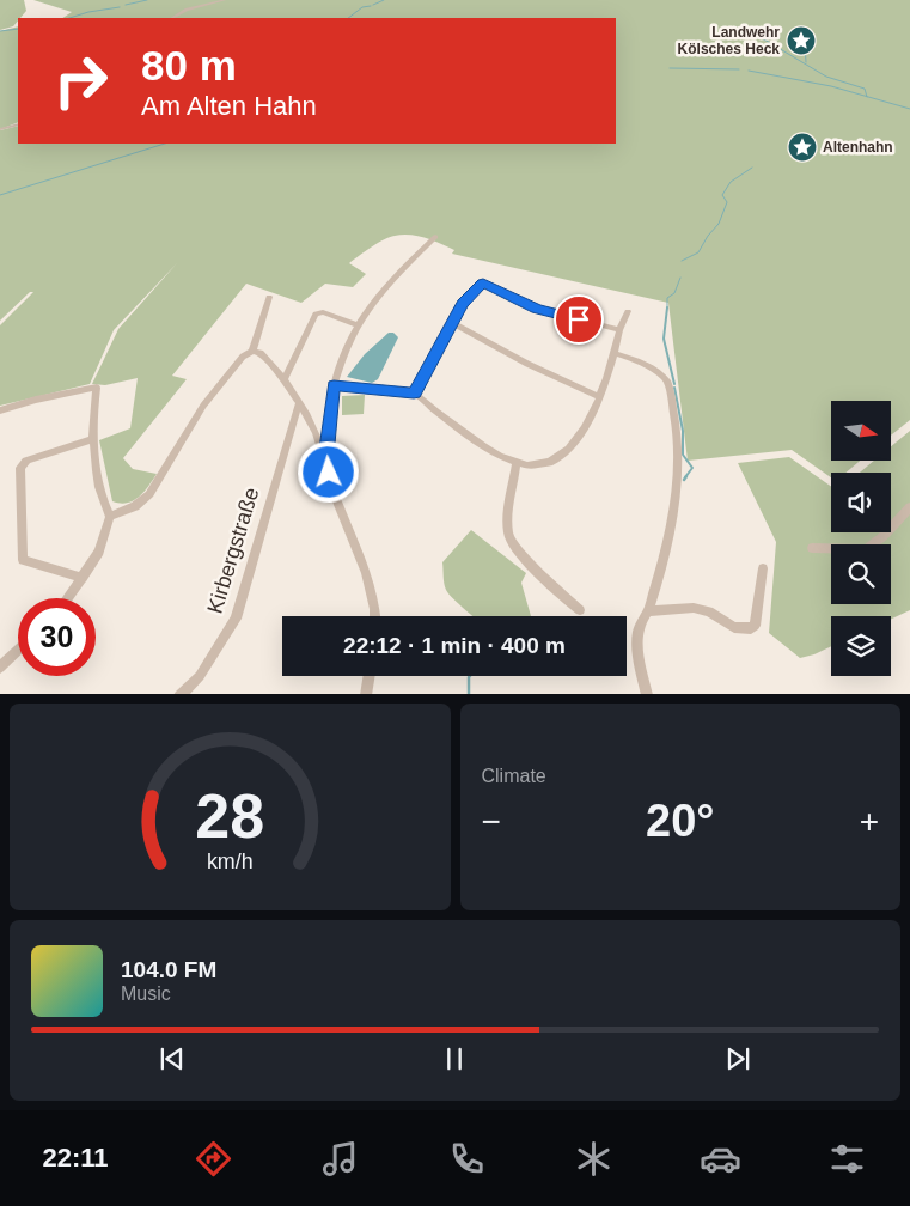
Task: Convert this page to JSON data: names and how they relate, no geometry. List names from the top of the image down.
{
  "streets": {
    "street": ["Kirbergstraße"]
  },
  "places": {
    "place": ["Landwehr Kölsches Heck", "Altenhahn"]
  },
  "north": "right",
  "page": {
    "turn": ["80 m", "Am Alten Hahn"],
    "limit": "30",
    "trip": "22:12 · 1 min · 400 m",
    "tile": "Climate",
    "heat": ["−", "20°", "+"],
    "song": ["104.0 FM", "Music"],
    "tabs": "22:11",
    "gauge": ["28", "km/h"]
  }
}
